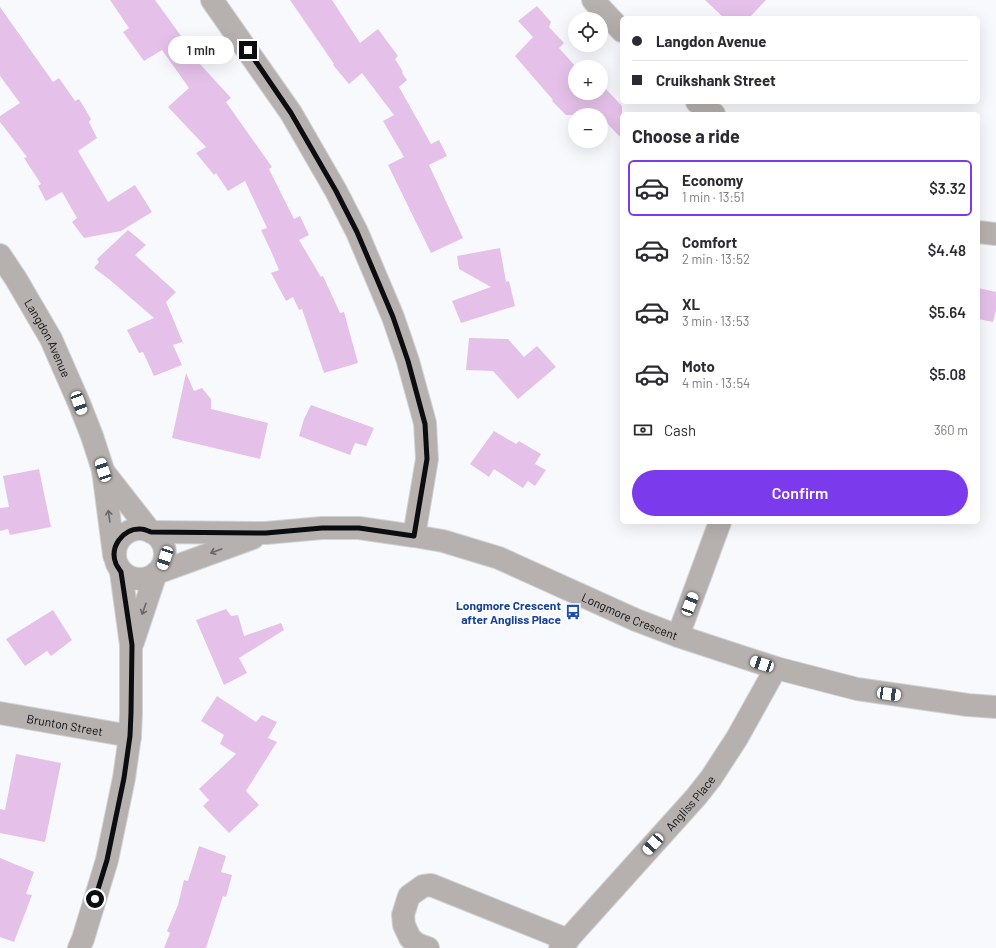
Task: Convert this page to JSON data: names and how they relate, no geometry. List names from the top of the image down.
{
  "streets": {
    "street": [
      "Langdon Avenue",
      "Longmore Crescent",
      "Brunton Street",
      "Angliss Place"
    ]
  },
  "crossings": [
    ["Langdon Avenue", "Longmore Crescent"],
    ["Langdon Avenue", "Brunton Street"],
    ["Longmore Crescent", "Angliss Place"]
  ],
  "places": {
    "bus stop": ["Longmore Crescent after Angliss Place"]
  },
  "page": {
    "map_buttons": ["+", "−"],
    "banner": ["Langdon Avenue", "Cruikshank Street"],
    "bubble": "1 min",
    "heading": "Choose a ride",
    "list": [
      {
        "name": "Economy",
        "note": "1 min · 13:51",
        "value": "$3.32"
      },
      {
        "name": "Comfort",
        "note": "2 min · 13:52",
        "value": "$4.48"
      },
      {
        "name": "XL",
        "note": "3 min · 13:53",
        "value": "$5.64"
      },
      {
        "name": "Moto",
        "note": "4 min · 13:54",
        "value": "$5.08"
      }
    ],
    "pay": ["Cash", "360 m"],
    "buttons": "Confirm"
  }
}
